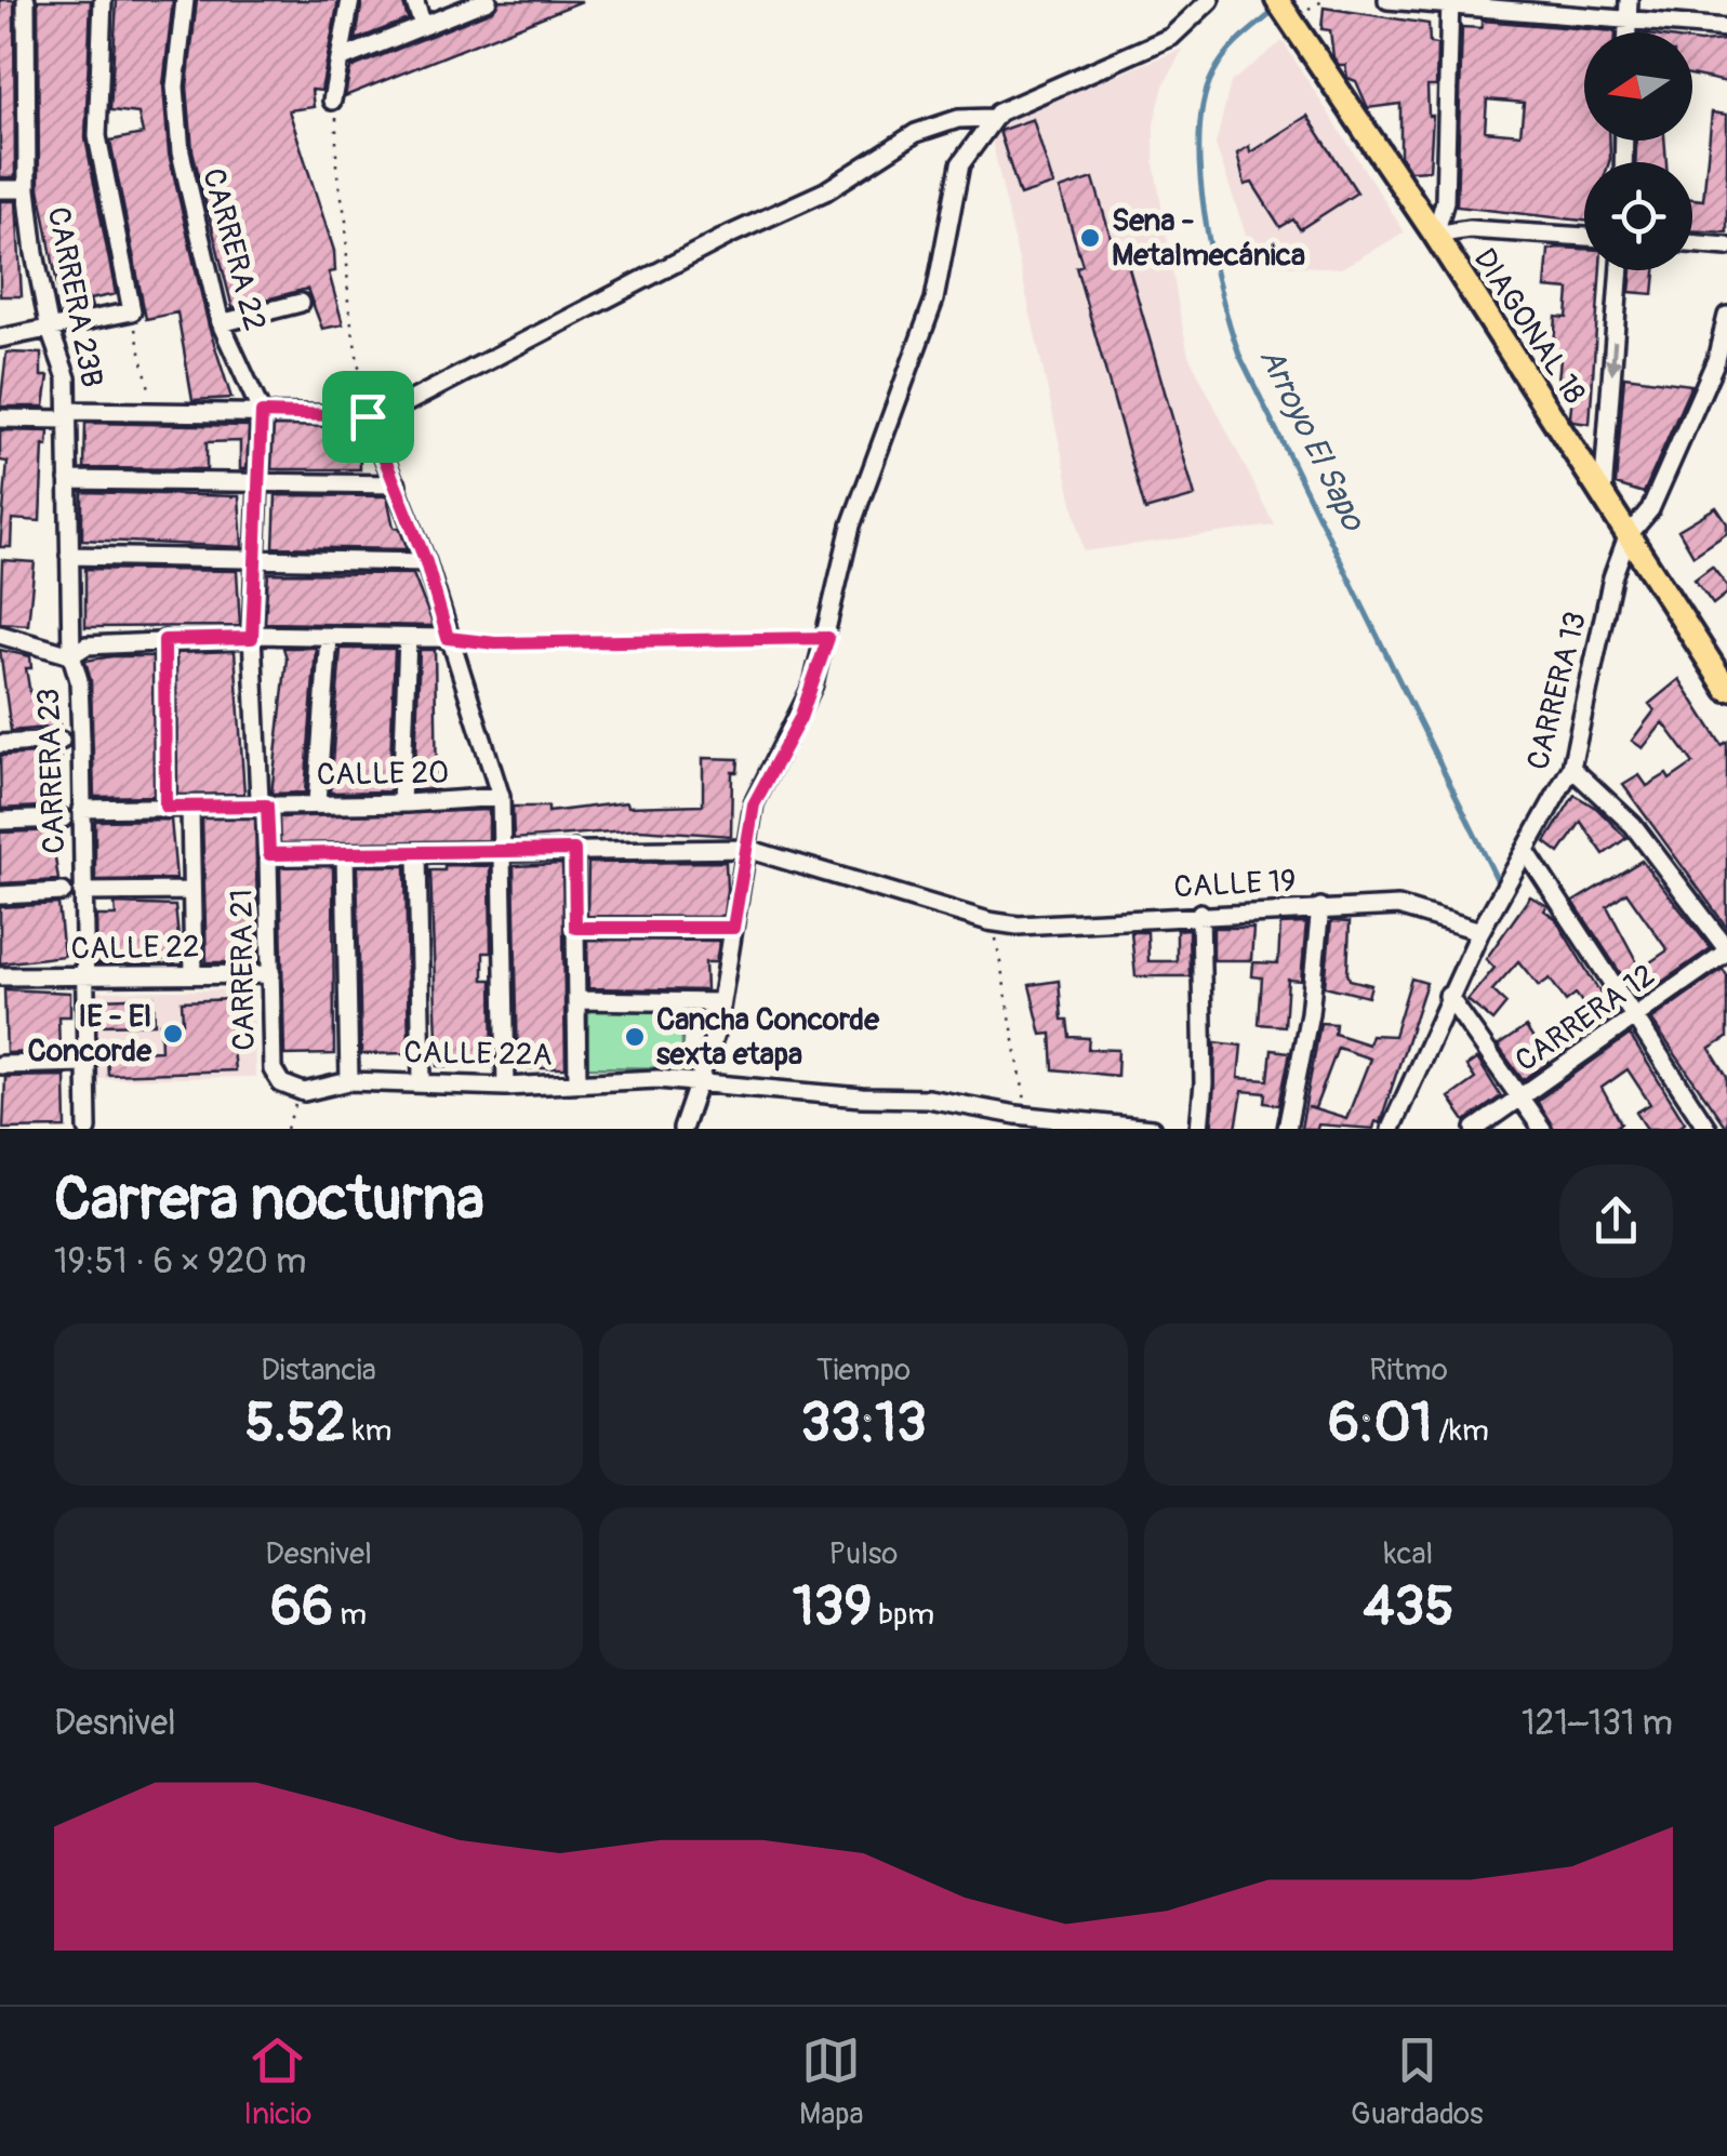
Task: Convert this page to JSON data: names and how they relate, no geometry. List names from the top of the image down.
{
  "streets": {
    "main road": ["DIAGONAL 18"],
    "street": [
      "CARRERA 22",
      "CARRERA 23B",
      "CARRERA 13",
      "CARRERA 23",
      "CALLE 20",
      "CALLE 19",
      "CALLE 22",
      "CARRERA 21",
      "CARRERA 12",
      "CALLE 22A"
    ]
  },
  "crossings": [
    ["CARRERA 22", "CARRERA 21"],
    ["CARRERA 23B", "CARRERA 23"],
    ["DIAGONAL 18", "CARRERA 13"],
    ["CARRERA 13", "CALLE 19"],
    ["CARRERA 23", "CALLE 20"],
    ["CARRERA 23", "CALLE 22"],
    ["CALLE 20", "CARRERA 21"],
    ["CALLE 19", "CARRERA 21"],
    ["CALLE 22", "CARRERA 21"],
    ["CARRERA 21", "CALLE 22A"]
  ],
  "water": ["Arroyo El Sapo"],
  "places": ["Sena - Metalmecánica", "IE - El Concorde", "Cancha Concorde sexta etapa"],
  "north": "left",
  "page": {
    "heading": ["Carrera nocturna", "19:51 · 6 × 920 m"],
    "stats": [
      ["Distancia", "5.52 km"],
      ["Tiempo", "33:13"],
      ["Ritmo", "6:01 /km"],
      ["Desnivel", "66 m"],
      ["Pulso", "139 bpm"],
      ["kcal", "435"]
    ],
    "chart": ["Desnivel", "121–131 m"],
    "tabs": ["Inicio", "Mapa", "Guardados"]
  }
}
